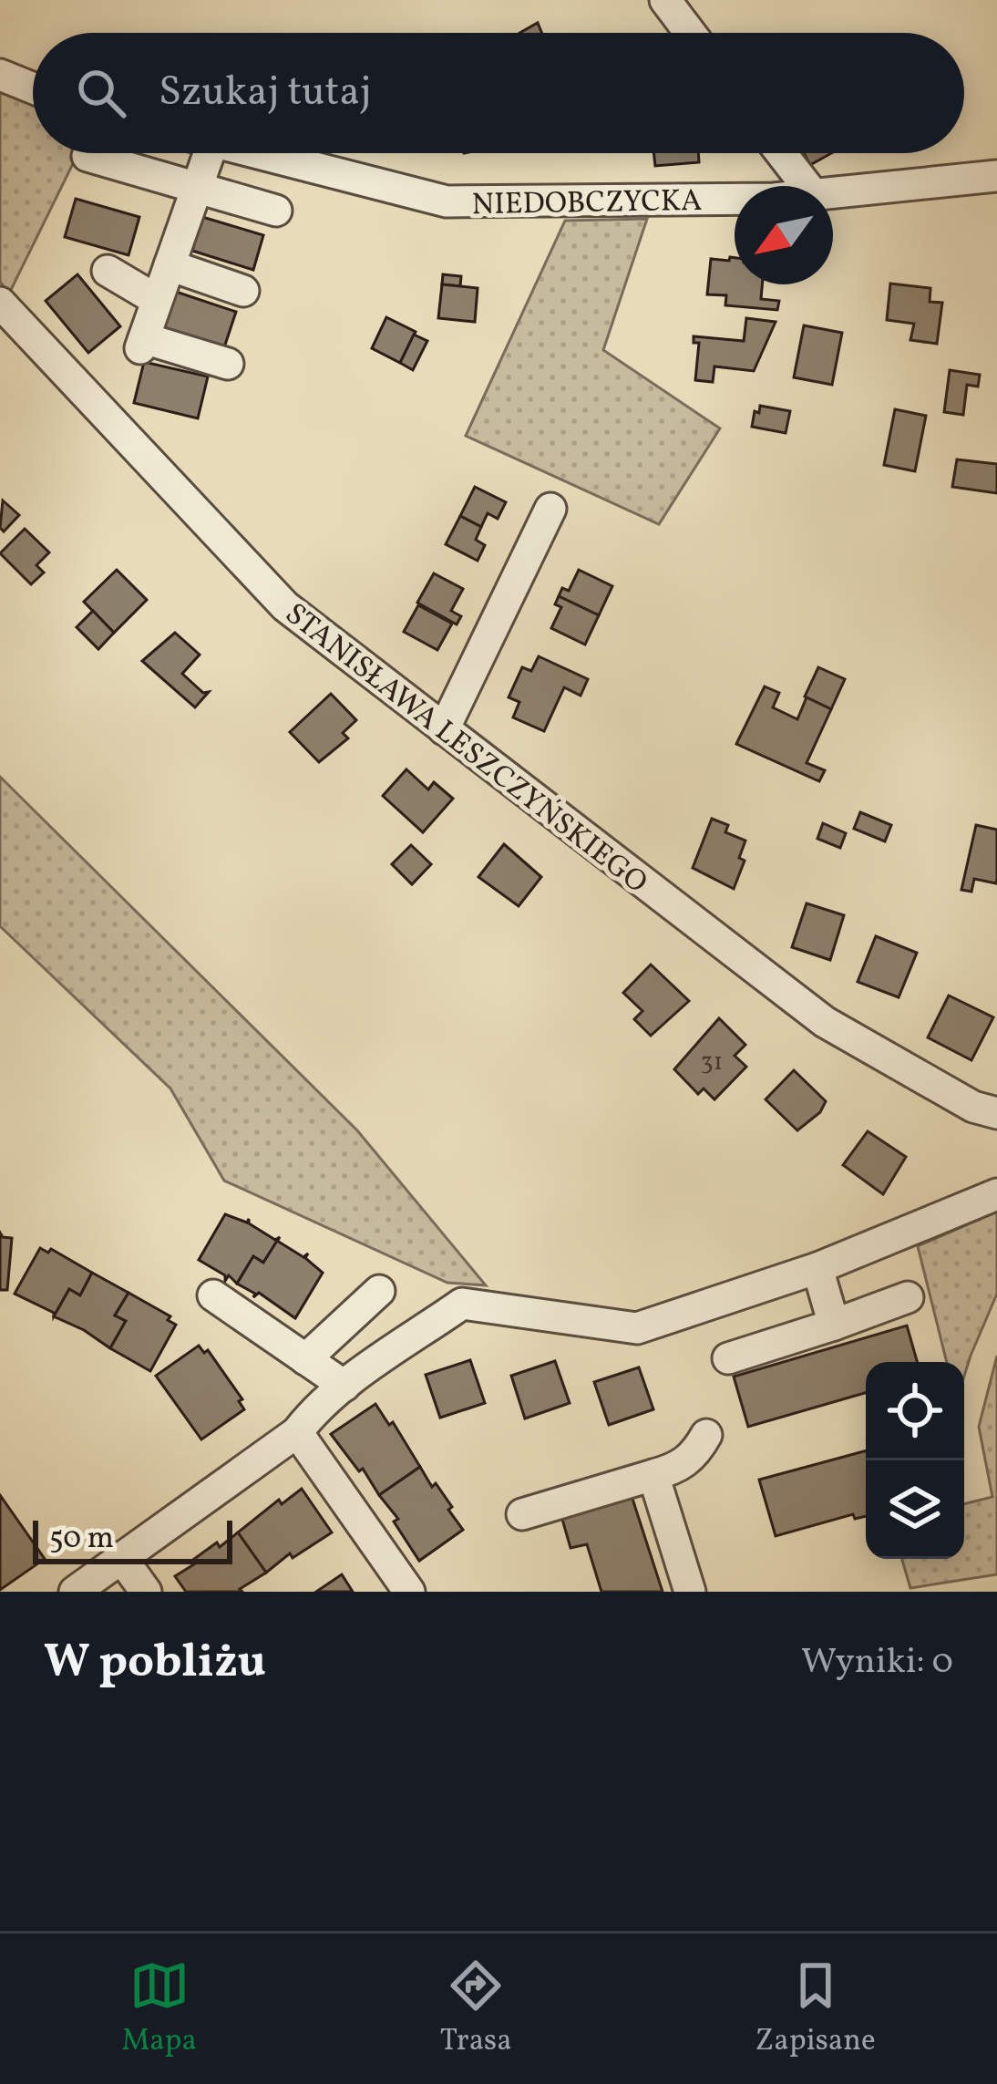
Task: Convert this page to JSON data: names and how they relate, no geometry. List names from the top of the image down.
{
  "streets": {
    "street": ["NIEDOBCZYCKA", "STANISŁAWA LESZCZYŃSKIEGO"]
  },
  "house_numbers": ["31"],
  "scale_bar": "50 m",
  "north": "bottom left",
  "page": {
    "search": "Szukaj tutaj",
    "scale": "50 m",
    "heading": ["W pobliżu", "Wyniki: 0"],
    "nav": ["Mapa", "Trasa", "Zapisane"]
  }
}
